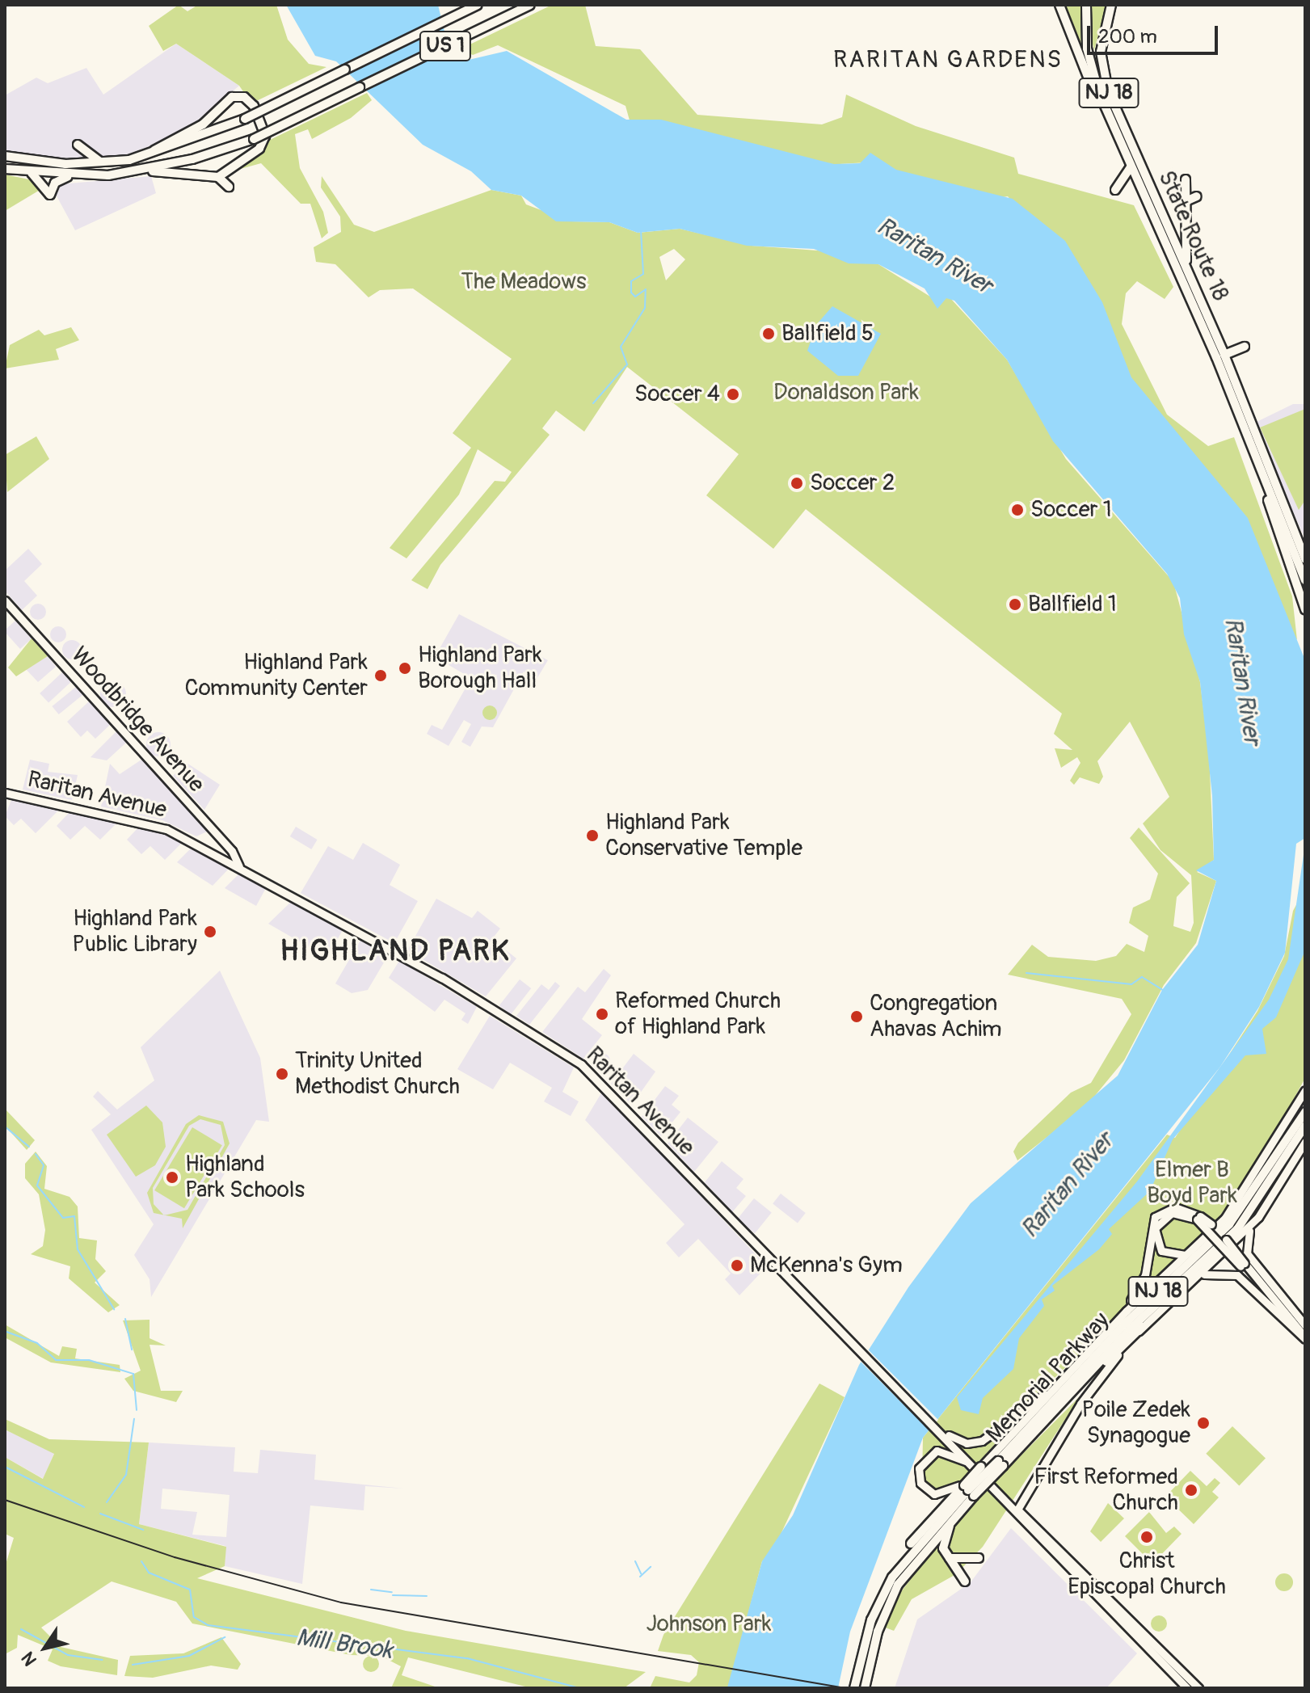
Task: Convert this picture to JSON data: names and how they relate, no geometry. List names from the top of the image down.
{
  "streets": {
    "highway": [
      "US 1",
      "NJ 18",
      "State Route 18",
      "Memorial Parkway"
    ],
    "main road": ["Woodbridge Avenue", "Raritan Avenue"]
  },
  "crossings": [
    ["NJ 18", "State Route 18"],
    ["Woodbridge Avenue", "Raritan Avenue"]
  ],
  "districts": ["RARITAN GARDENS", "HIGHLAND PARK"],
  "water": ["Raritan River", "Mill Brook"],
  "parks": [
    "The Meadows",
    "Donaldson Park",
    "Elmer B Boyd Park",
    "Johnson Park"
  ],
  "places": [
    "Ballfield 5",
    "Soccer 4",
    "Soccer 2",
    "Soccer 1",
    "Ballfield 1",
    "Highland Park Borough Hall",
    "Highland Park Community Center",
    "Highland Park Conservative Temple",
    "Highland Park Public Library",
    "Reformed Church of Highland Park",
    "Congregation Ahavas Achim",
    "Trinity United Methodist Church",
    "Highland Park Schools",
    "McKenna's Gym",
    "Poile Zedek Synagogue",
    "First Reformed Church",
    "Christ Episcopal Church"
  ],
  "scale_bar": "200 m",
  "north": "bottom left"
}
